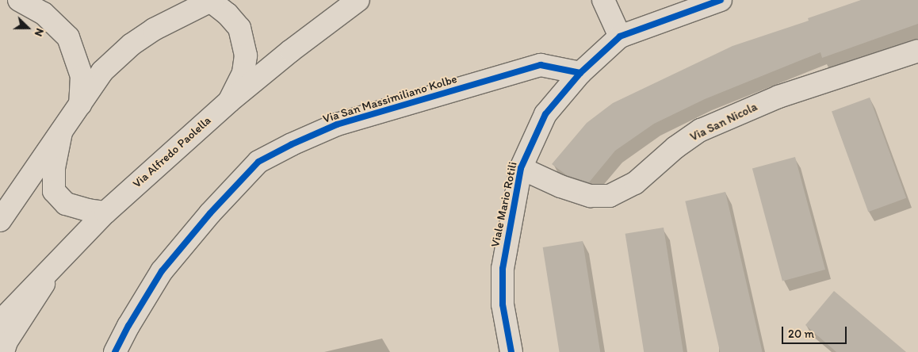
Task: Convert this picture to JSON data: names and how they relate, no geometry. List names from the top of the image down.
{
  "streets": {
    "street": [
      "Via San Massimiliano Kolbe",
      "Via San Nicola",
      "Via Alfredo Paolella",
      "Viale Mario Rotili"
    ]
  },
  "crossings": [
    ["Via San Massimiliano Kolbe", "Viale Mario Rotili"],
    ["Via San Nicola", "Viale Mario Rotili"]
  ],
  "scale_bar": "20 m",
  "north": "right"
}
